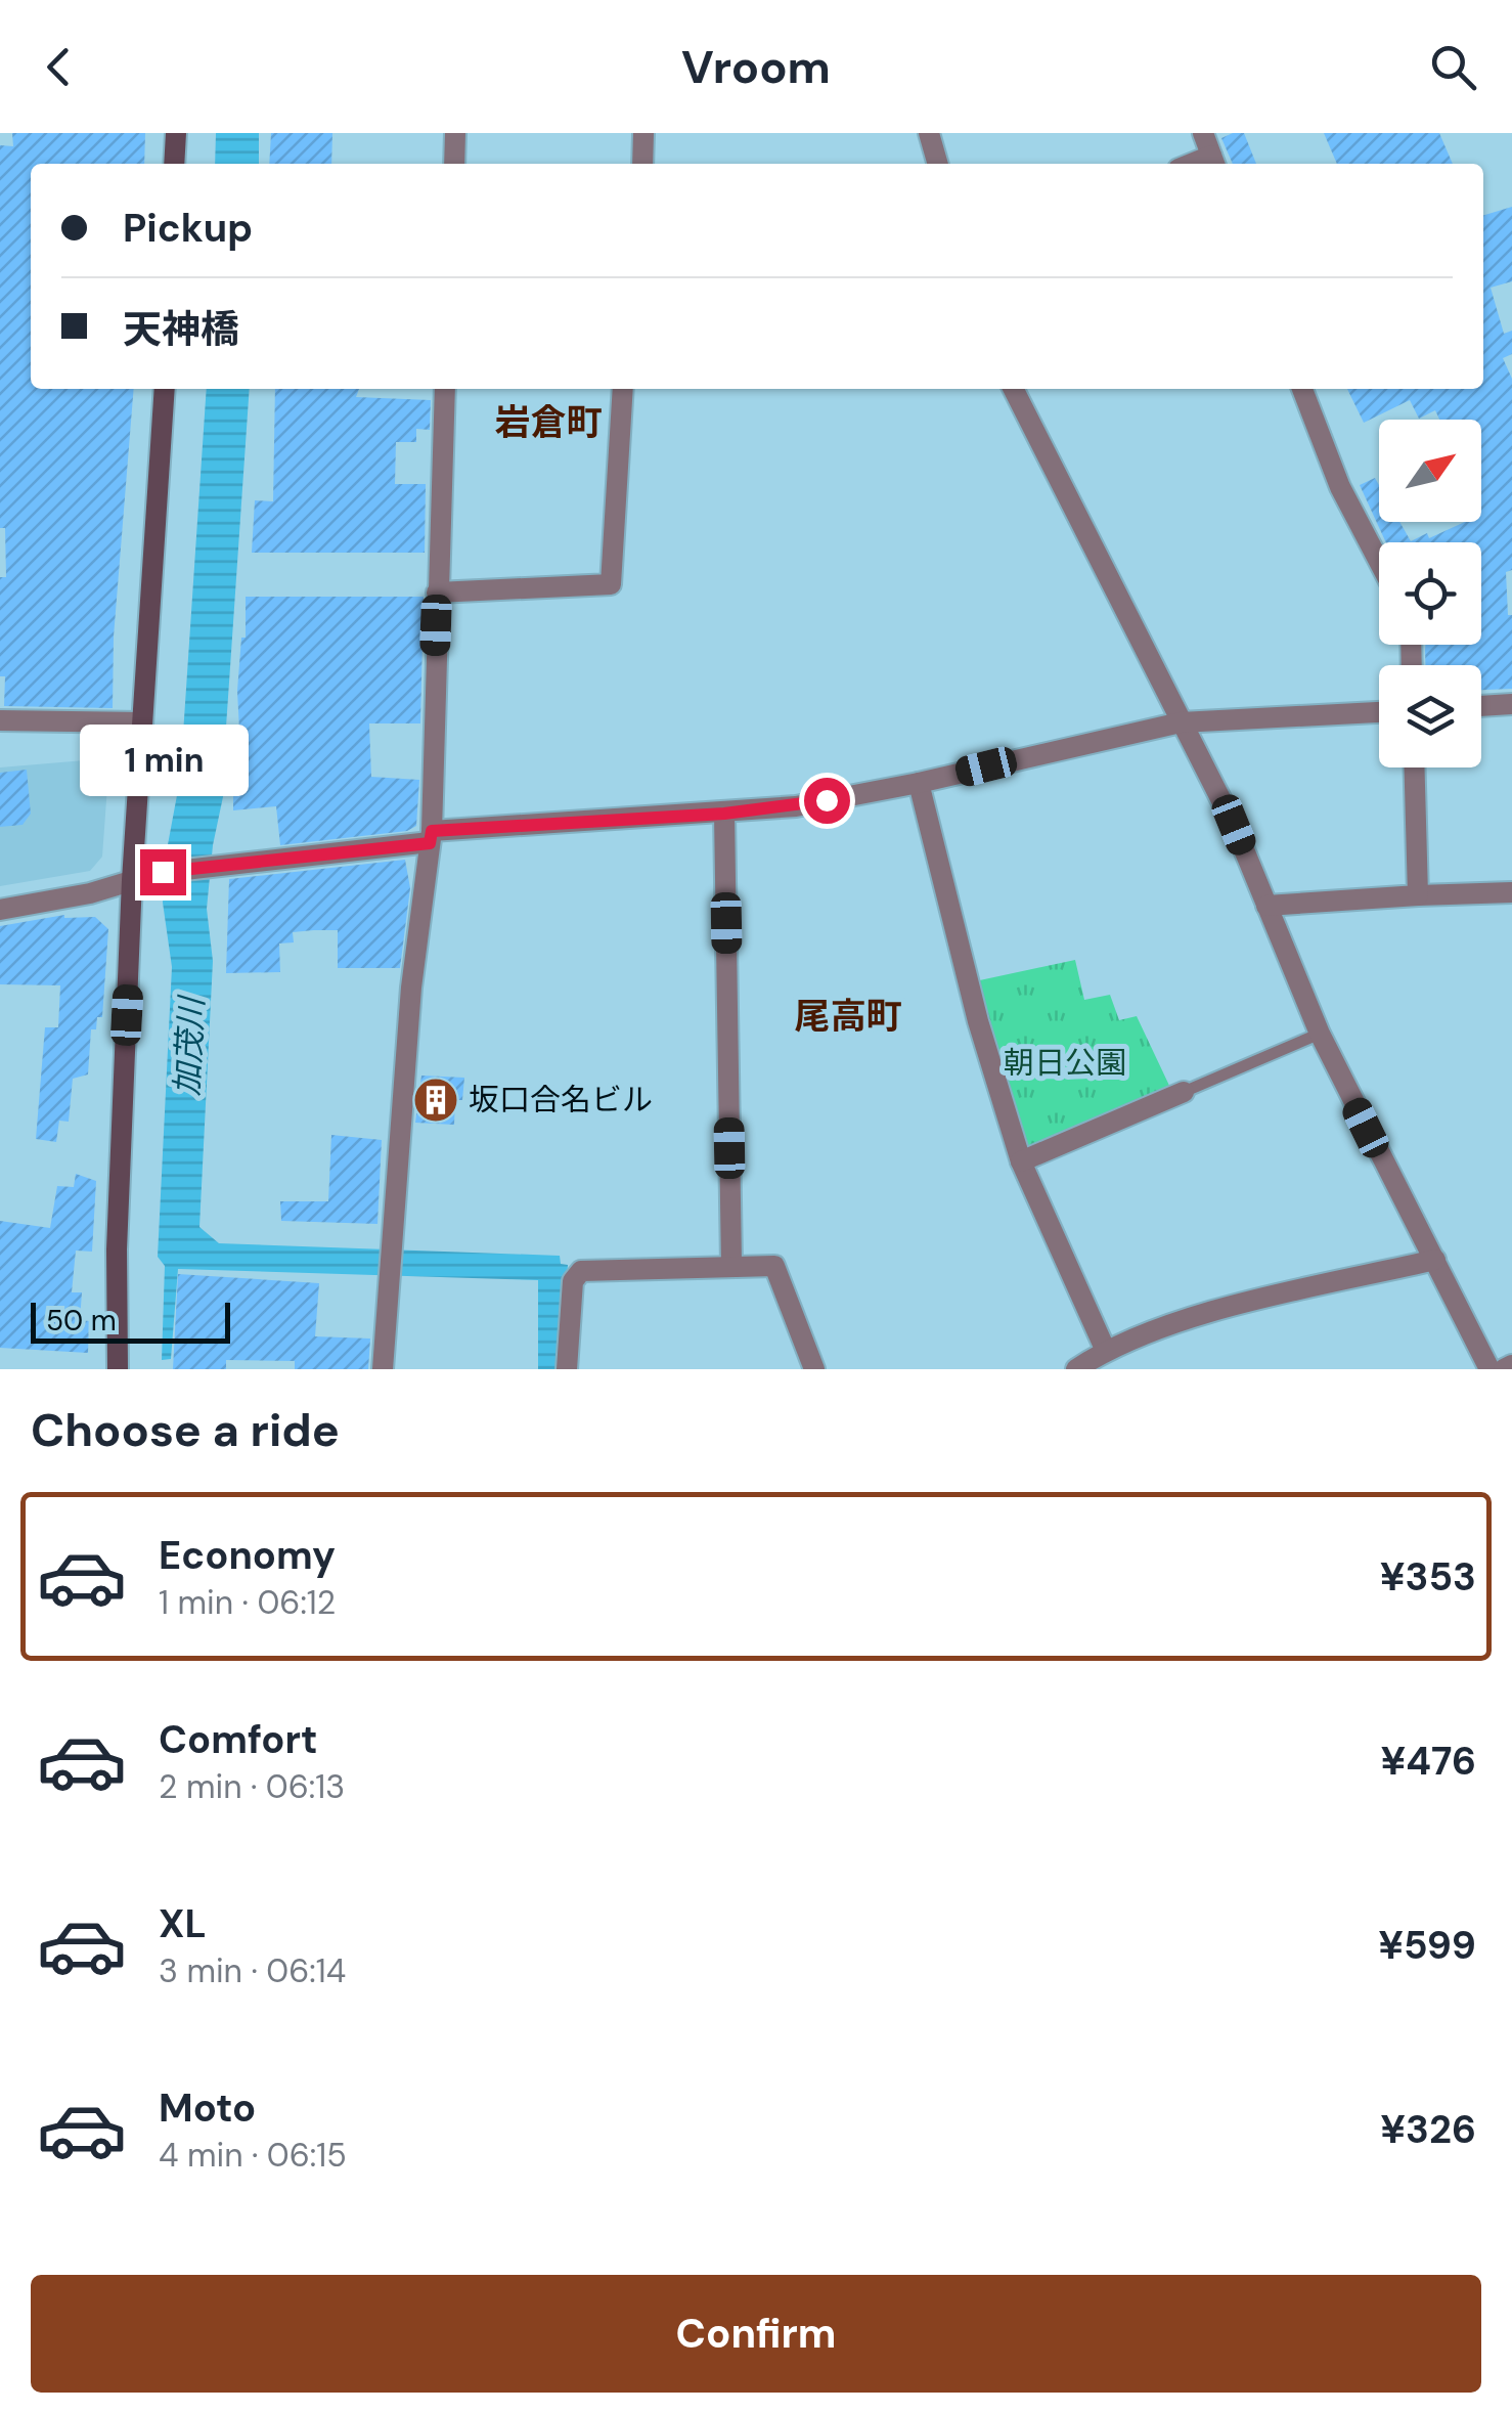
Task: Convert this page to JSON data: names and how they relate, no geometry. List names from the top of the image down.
{
  "districts": ["岩倉町", "尾高町"],
  "water": ["加茂川"],
  "parks": ["朝日公園"],
  "places": {
    "building": ["坂口合名ビル"]
  },
  "scale_bar": "50 m",
  "north": "top right",
  "page": {
    "header": "Vroom",
    "banner": ["Pickup", "天神橋"],
    "bubble": "1 min",
    "scale": "50 m",
    "heading": "Choose a ride",
    "list": [
      {
        "name": "Economy",
        "note": "1 min · 06:12",
        "value": "¥353"
      },
      {
        "name": "Comfort",
        "note": "2 min · 06:13",
        "value": "¥476"
      },
      {
        "name": "XL",
        "note": "3 min · 06:14",
        "value": "¥599"
      },
      {
        "name": "Moto",
        "note": "4 min · 06:15",
        "value": "¥326"
      }
    ],
    "buttons": "Confirm"
  }
}
